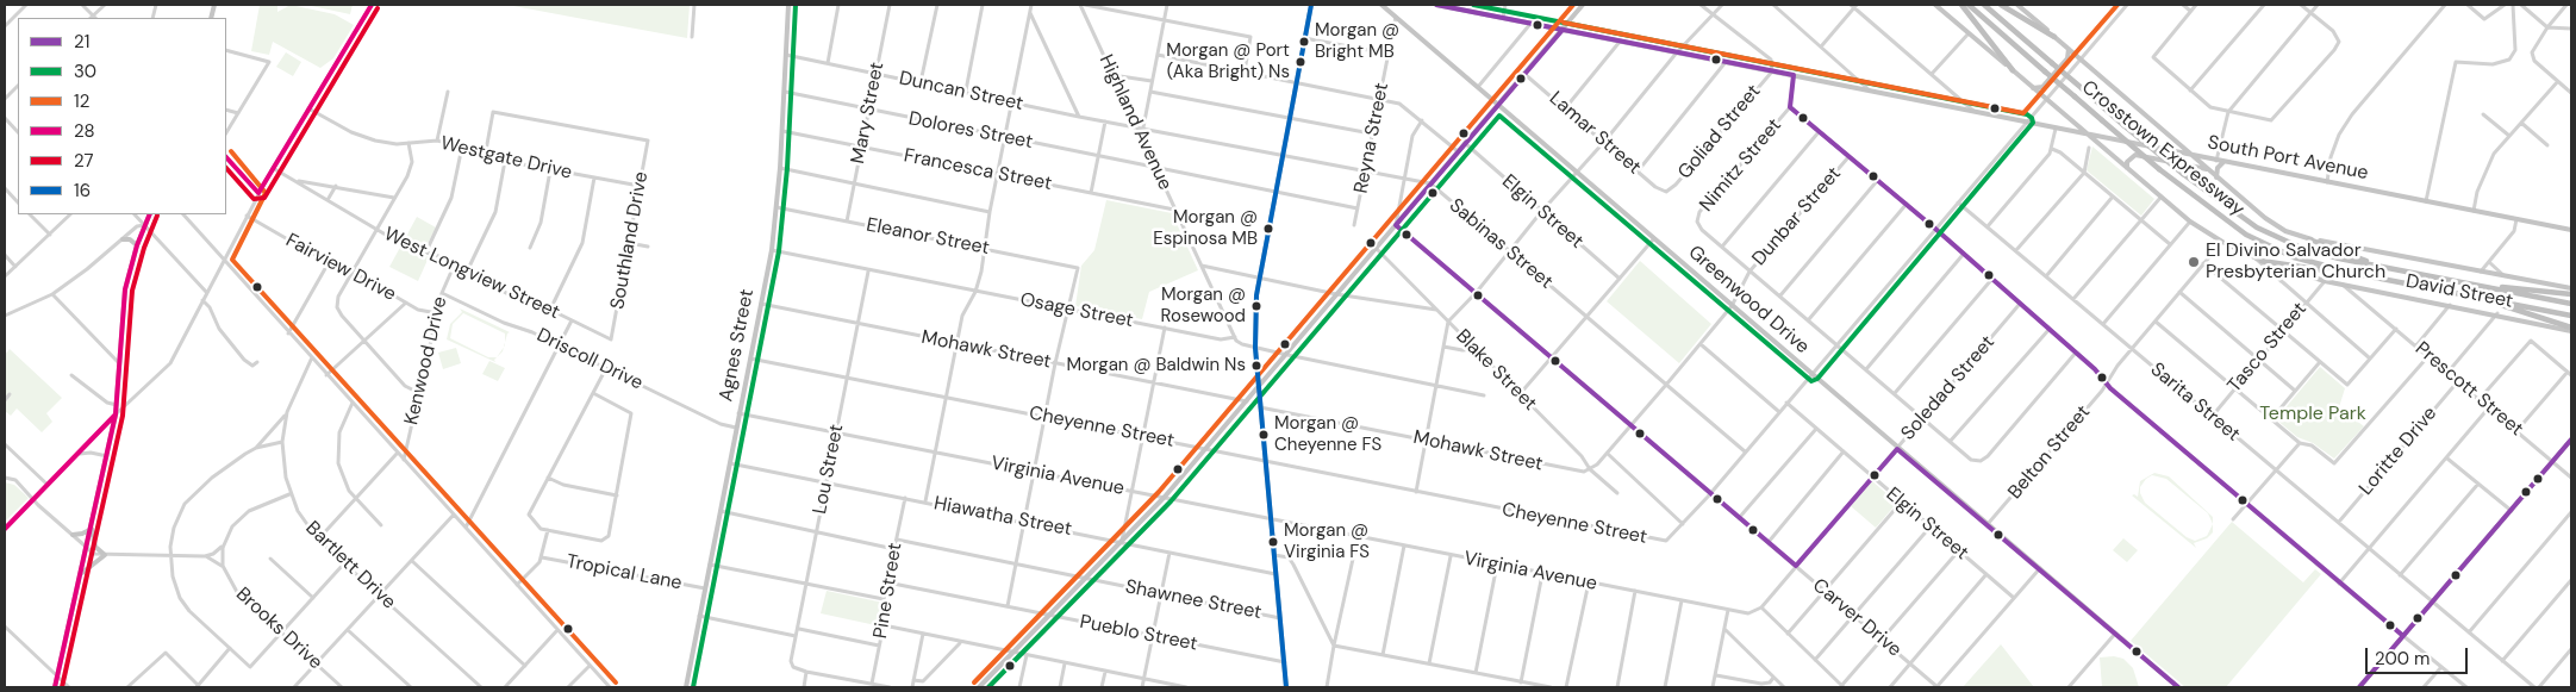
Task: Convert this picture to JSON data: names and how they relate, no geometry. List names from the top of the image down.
{
  "streets": {
    "highway": ["Crosstown Expressway"],
    "main road": [
      "South Port Avenue",
      "David Street",
      "Greenwood Drive",
      "Agnes Street"
    ],
    "street": [
      "Duncan Street",
      "Mary Street",
      "Highland Avenue",
      "Dolores Street",
      "Goliad Street",
      "Lamar Street",
      "Reyna Street",
      "Westgate Drive",
      "Nimitz Street",
      "Francesca Street",
      "Elgin Street",
      "Dunbar Street",
      "Eleanor Street",
      "Southland Drive",
      "Sabinas Street",
      "Fairview Drive",
      "West Longview Street",
      "Osage Street",
      "Tasco Street",
      "Mohawk Street",
      "Driscoll Drive",
      "Kenwood Drive",
      "Blake Street",
      "Soledad Street",
      "Prescott Street",
      "Sarita Street",
      "Cheyenne Street",
      "Loritte Drive",
      "Belton Street",
      "Lou Street",
      "Virginia Avenue",
      "Hiawatha Street",
      "Bartlett Drive",
      "Tropical Lane",
      "Pine Street",
      "Shawnee Street",
      "Carver Drive",
      "Brooks Drive",
      "Pueblo Street"
    ]
  },
  "crossings": [
    ["Duncan Street", "Mary Street"],
    ["Duncan Street", "Highland Avenue"],
    ["Duncan Street", "Sabinas Street"],
    ["Duncan Street", "Agnes Street"],
    ["Mary Street", "Dolores Street"],
    ["Mary Street", "Francesca Street"],
    ["Mary Street", "Eleanor Street"],
    ["Highland Avenue", "Dolores Street"],
    ["Highland Avenue", "Francesca Street"],
    ["Highland Avenue", "Sabinas Street"],
    ["Highland Avenue", "Osage Street"],
    ["Dolores Street", "Reyna Street"],
    ["Dolores Street", "Agnes Street"],
    ["Goliad Street", "Lamar Street"],
    ["Goliad Street", "South Port Avenue"],
    ["Reyna Street", "Sabinas Street"],
    ["Reyna Street", "Greenwood Drive"],
    ["Westgate Drive", "Southland Drive"],
    ["South Port Avenue", "Nimitz Street"],
    ["South Port Avenue", "David Street"],
    ["Francesca Street", "Agnes Street"],
    ["Elgin Street", "Soledad Street"],
    ["Dunbar Street", "Sabinas Street"],
    ["Dunbar Street", "Greenwood Drive"],
    ["Dunbar Street", "Mohawk Street"],
    ["Dunbar Street", "Blake Street"],
    ["Dunbar Street", "Carver Drive"],
    ["Eleanor Street", "Osage Street"],
    ["Eleanor Street", "Agnes Street"],
    ["Southland Drive", "West Longview Street"],
    ["Fairview Drive", "Kenwood Drive"],
    ["West Longview Street", "Kenwood Drive"],
    ["David Street", "Tasco Street"],
    ["David Street", "Prescott Street"],
    ["David Street", "Belton Street"],
    ["Greenwood Drive", "Soledad Street"],
    ["Greenwood Drive", "Belton Street"],
    ["Osage Street", "Agnes Street"],
    ["Osage Street", "Lou Street"],
    ["Agnes Street", "Mohawk Street"],
    ["Agnes Street", "Driscoll Drive"],
    ["Agnes Street", "Cheyenne Street"],
    ["Agnes Street", "Virginia Avenue"],
    ["Agnes Street", "Hiawatha Street"],
    ["Agnes Street", "Tropical Lane"],
    ["Tasco Street", "Sarita Street"],
    ["Mohawk Street", "Blake Street"],
    ["Mohawk Street", "Lou Street"],
    ["Driscoll Drive", "Kenwood Drive"],
    ["Soledad Street", "Virginia Avenue"],
    ["Soledad Street", "Carver Drive"],
    ["Prescott Street", "Loritte Drive"],
    ["Sarita Street", "Loritte Drive"],
    ["Sarita Street", "Belton Street"],
    ["Cheyenne Street", "Lou Street"],
    ["Lou Street", "Virginia Avenue"],
    ["Lou Street", "Hiawatha Street"],
    ["Hiawatha Street", "Pine Street"],
    ["Pine Street", "Shawnee Street"],
    ["Pine Street", "Pueblo Street"]
  ],
  "parks": ["Temple Park"],
  "places": [
    "Morgan @ Bright MB",
    "Morgan @ Port (Aka Bright) Ns",
    "Morgan @ Espinosa MB",
    "El Divino Salvador Presbyterian Church",
    "Morgan @ Rosewood",
    "Morgan @ Baldwin Ns",
    "Morgan @ Cheyenne FS",
    "Morgan @ Virginia FS"
  ],
  "lines": [
    "transit line 21",
    "transit line 30",
    "transit line 12",
    "transit line 28",
    "transit line 16",
    "transit line 27"
  ],
  "legend": [
    "21",
    "30",
    "12",
    "28",
    "27",
    "16"
  ],
  "scale_bar": "200 m"
}
